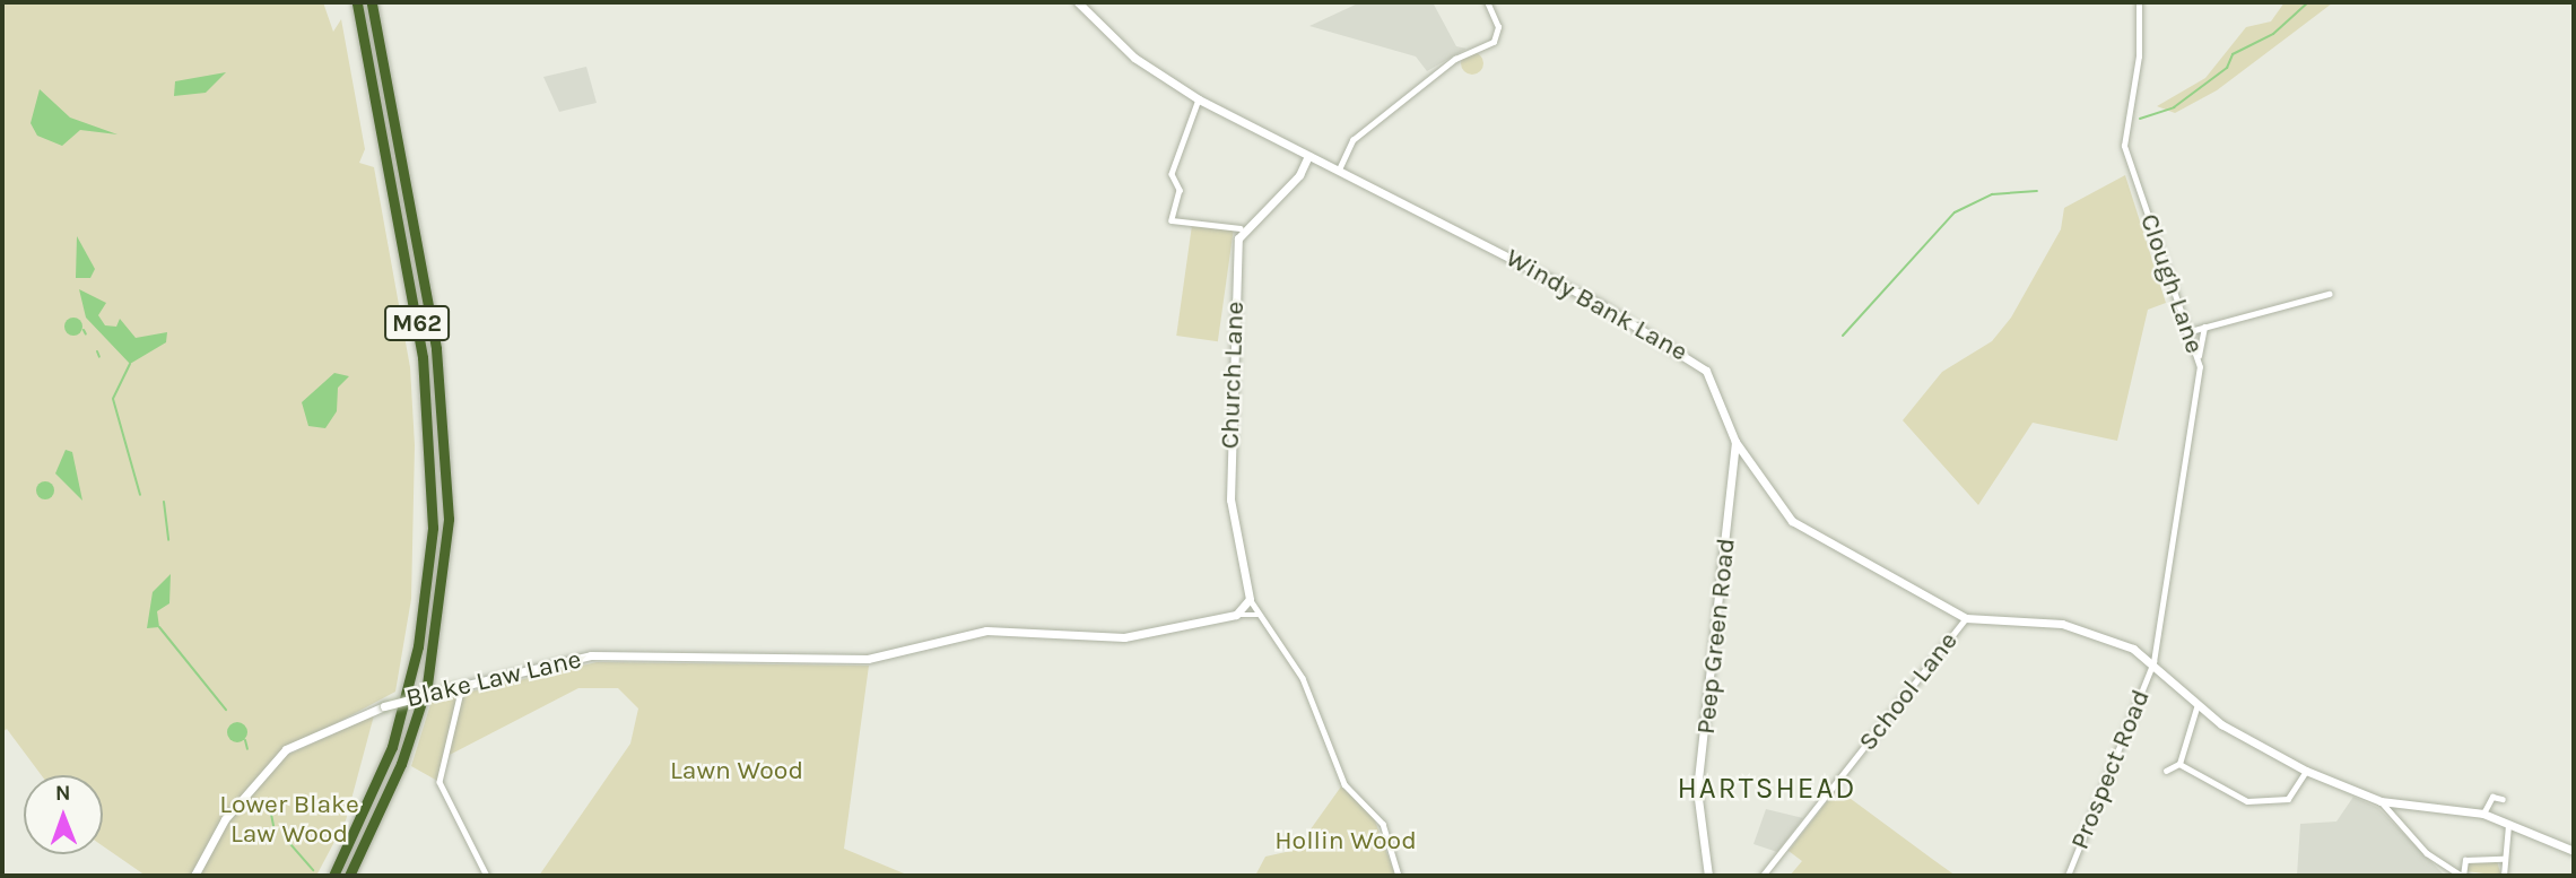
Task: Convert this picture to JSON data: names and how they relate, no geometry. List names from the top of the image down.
{
  "streets": {
    "highway": ["M62"],
    "street": [
      "Clough Lane",
      "Windy Bank Lane",
      "Church Lane",
      "Peep Green Road",
      "Blake Law Lane",
      "School Lane",
      "Prospect Road"
    ]
  },
  "crossings": [
    ["Clough Lane", "Windy Bank Lane"],
    ["Clough Lane", "Prospect Road"],
    ["Windy Bank Lane", "Peep Green Road"],
    ["Windy Bank Lane", "School Lane"],
    ["Windy Bank Lane", "Prospect Road"]
  ],
  "districts": ["HARTSHEAD"],
  "parks": ["Lawn Wood", "Lower Blake Law Wood", "Hollin Wood"],
  "north": "top"
}
